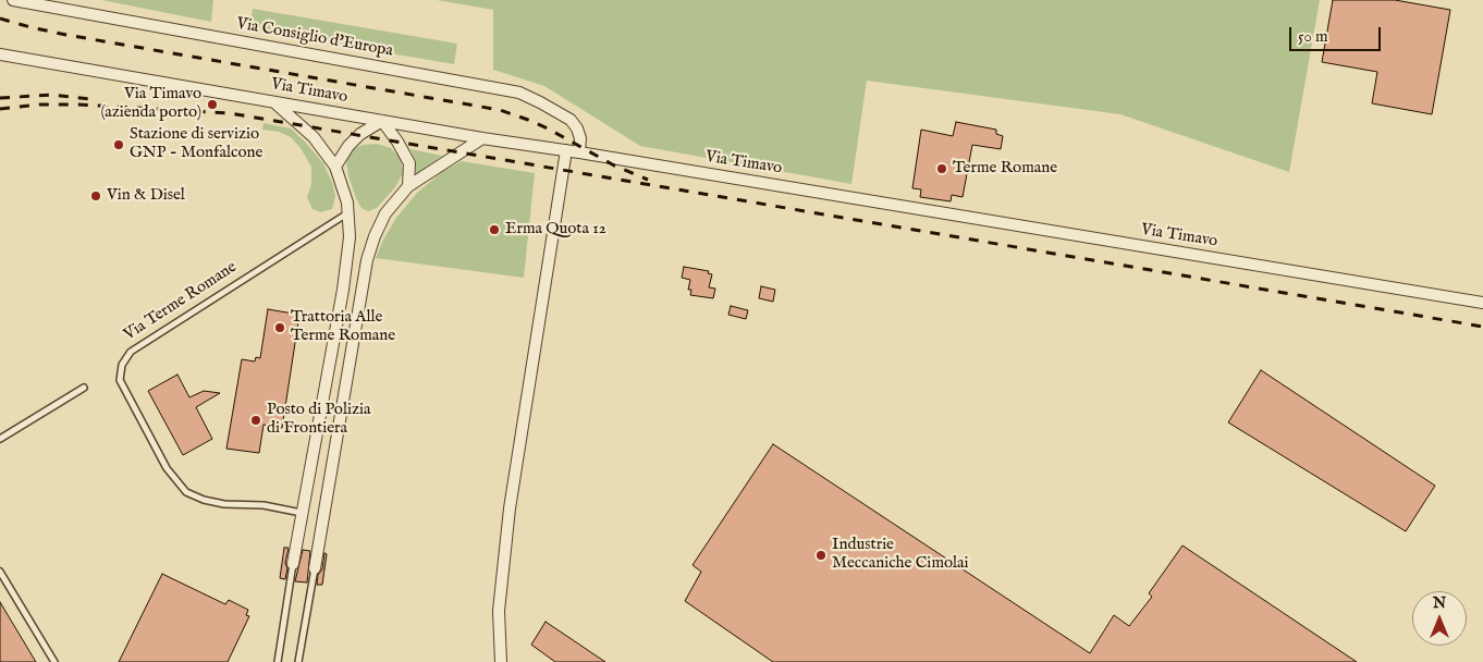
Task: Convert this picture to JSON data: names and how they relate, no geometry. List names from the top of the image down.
{
  "streets": {
    "street": ["Via Consiglio d'Europa", "Via Timavo"],
    "lane": ["Via Terme Romane"]
  },
  "crossings": [
    ["Via Consiglio d'Europa", "Via Timavo"]
  ],
  "places": [
    "Via Timavo (azienda porto)",
    "Stazione di servizio GNP - Monfalcone",
    "Terme Romane",
    "Vin & Disel",
    "Erma Quota 12",
    "Trattoria Alle Terme Romane",
    "Posto di Polizia di Frontiera",
    "Industrie Meccaniche Cimolai"
  ],
  "scale_bar": "50 m",
  "north": "top"
}
